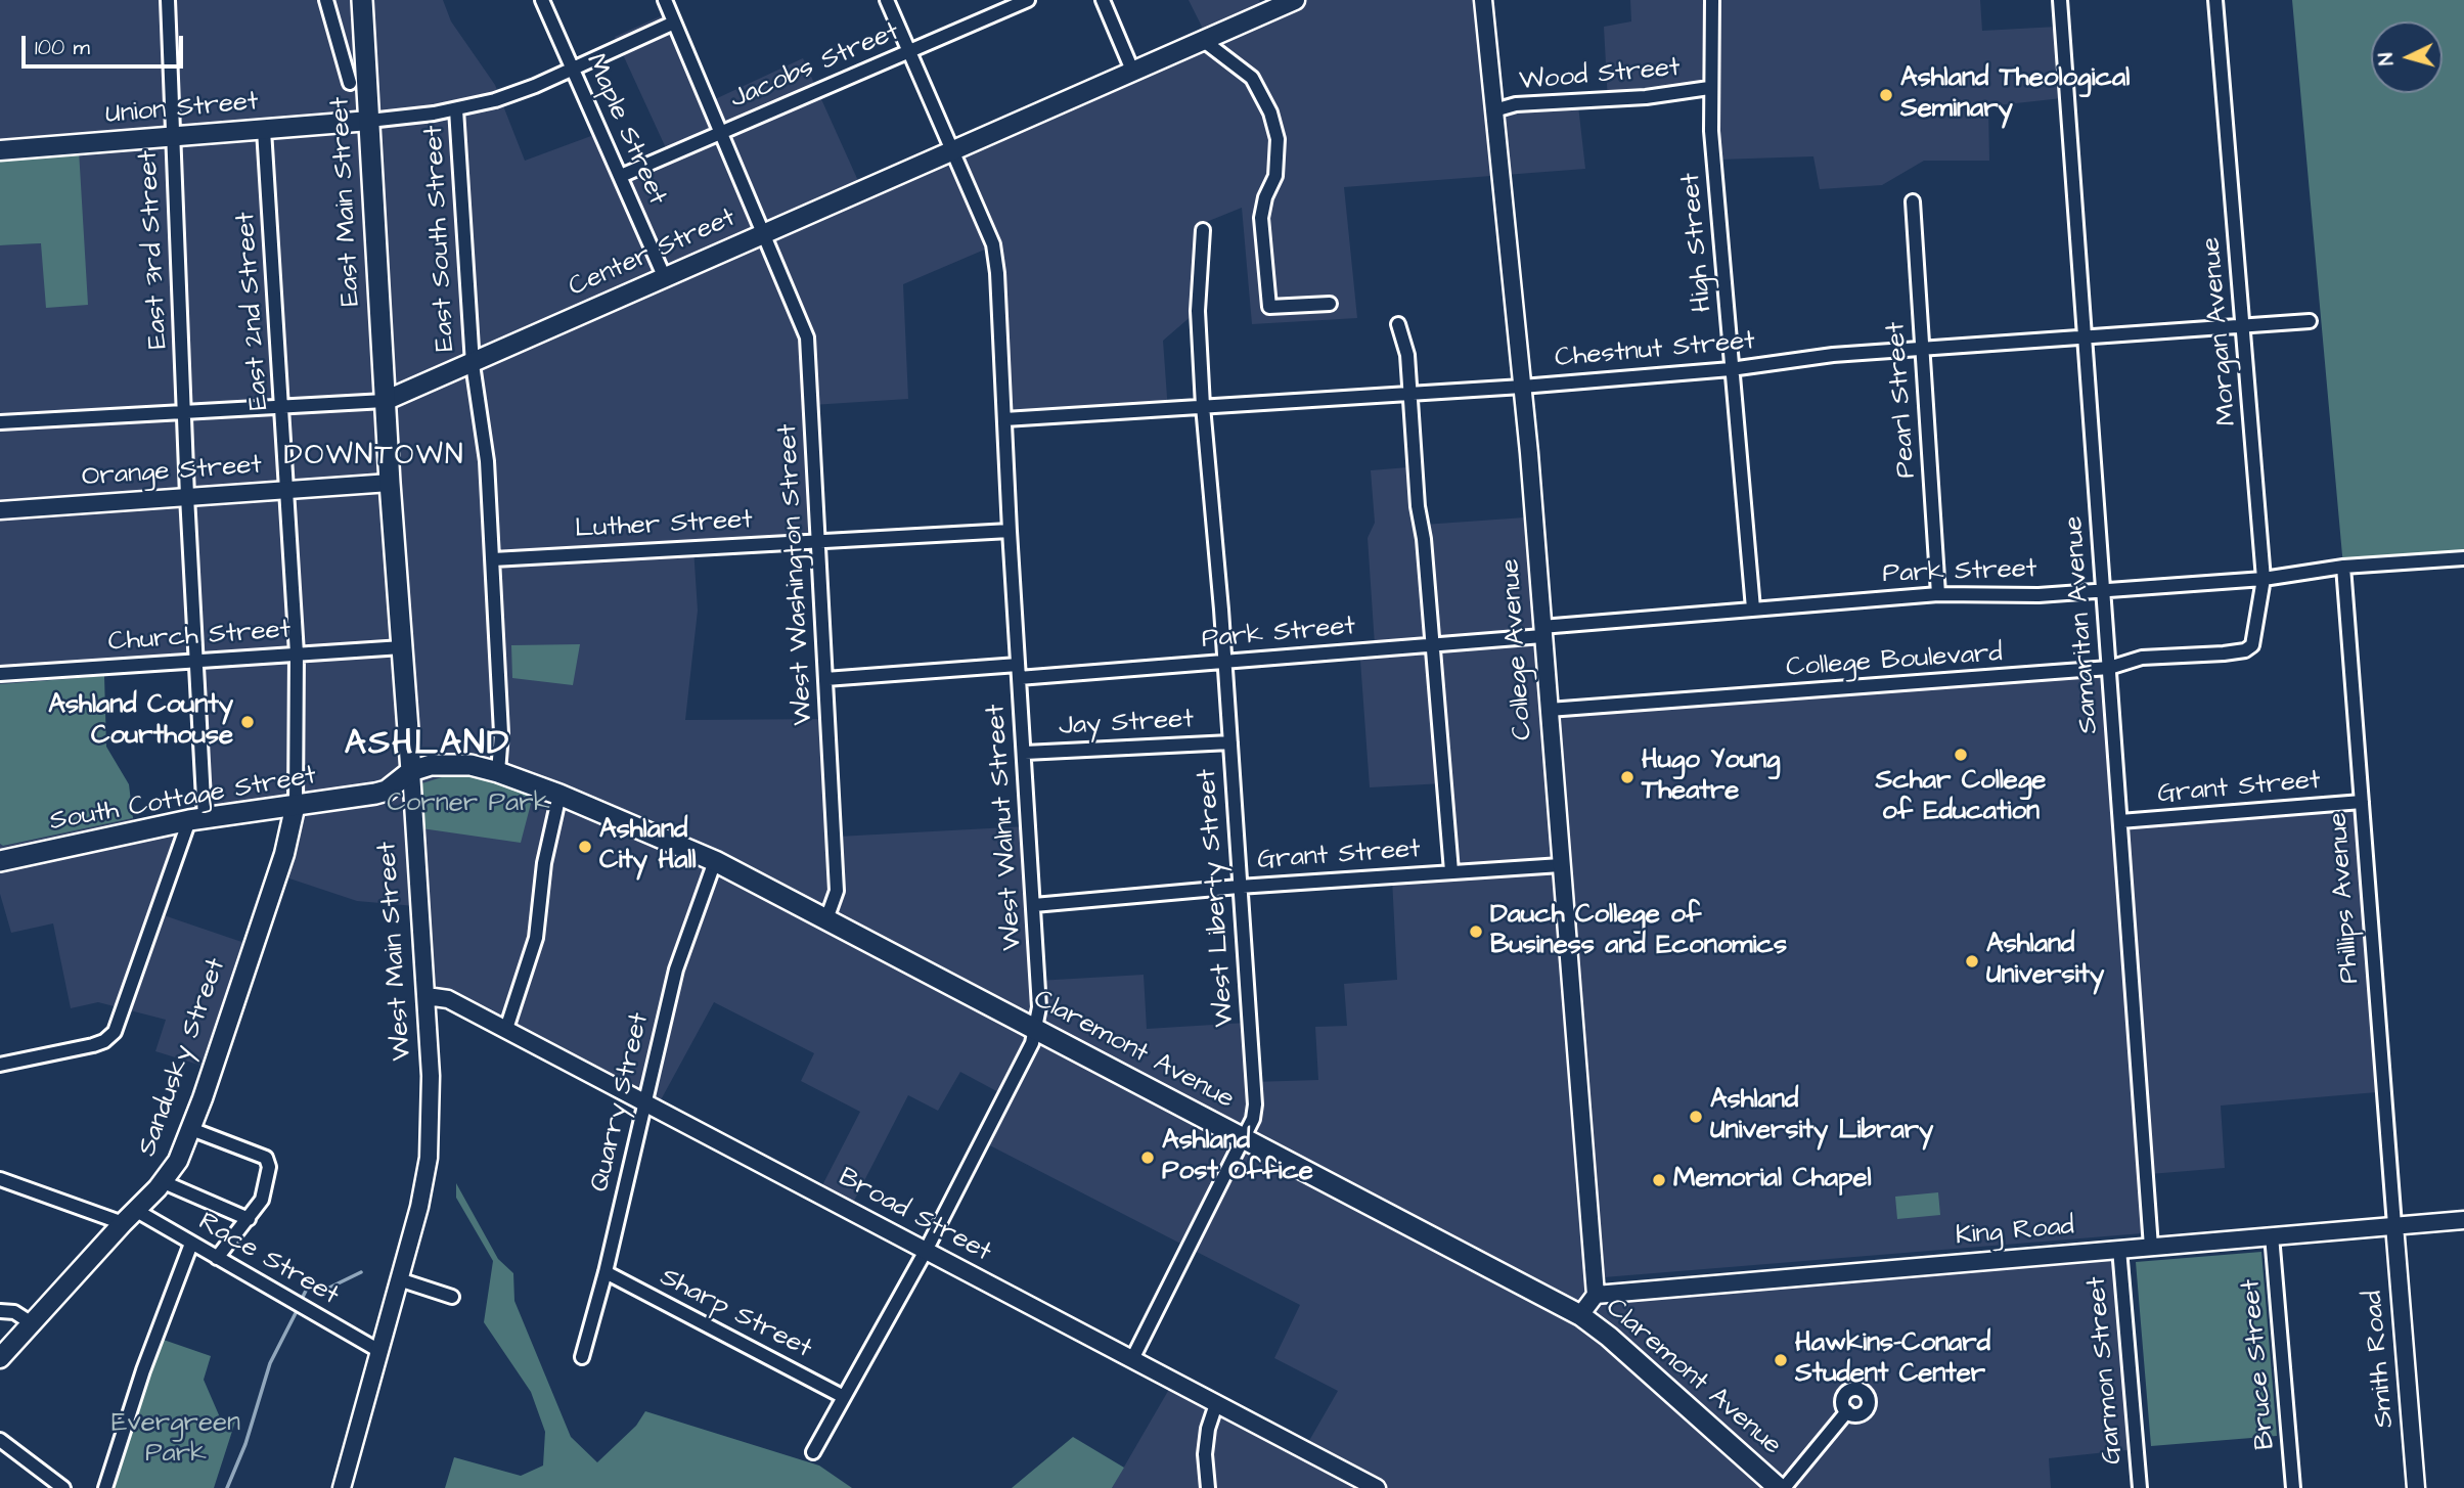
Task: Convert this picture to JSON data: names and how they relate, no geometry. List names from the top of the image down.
{
  "streets": {
    "main road": [
      "Union Street",
      "East Main Street",
      "Center Street",
      "South Cottage Street",
      "West Main Street",
      "Claremont Avenue",
      "Sandusky Street"
    ],
    "street": [
      "Jacobs Street",
      "Wood Street",
      "Maple Street",
      "East South Street",
      "High Street",
      "East 3rd Street",
      "East 2nd Street",
      "Morgan Avenue",
      "Chestnut Street",
      "Pearl Street",
      "Orange Street",
      "Luther Street",
      "Park Street",
      "West Washington Street",
      "Samaritan Avenue",
      "Church Street",
      "College Avenue",
      "College Boulevard",
      "Jay Street",
      "Grant Street",
      "West Walnut Street",
      "West Liberty Street",
      "Phillips Avenue",
      "Quarry Street",
      "Broad Street",
      "King Road",
      "Race Street",
      "Sharp Street",
      "Smith Road",
      "Bruce Street",
      "Garmon Street"
    ]
  },
  "crossings": [
    ["Jacobs Street", "Maple Street"],
    ["Jacobs Street", "West Washington Street"],
    ["Jacobs Street", "West Walnut Street"],
    ["Wood Street", "High Street"],
    ["Wood Street", "College Avenue"],
    ["Union Street", "East Main Street"],
    ["Union Street", "East 3rd Street"],
    ["Union Street", "East 2nd Street"],
    ["Maple Street", "Center Street"],
    ["East Main Street", "Center Street"],
    ["East Main Street", "West Main Street"],
    ["East South Street", "Center Street"],
    ["East South Street", "Luther Street"],
    ["East South Street", "Claremont Avenue"],
    ["High Street", "Chestnut Street"],
    ["High Street", "Park Street"],
    ["East 3rd Street", "Center Street"],
    ["East 3rd Street", "Orange Street"],
    ["East 3rd Street", "Church Street"],
    ["East 3rd Street", "South Cottage Street"],
    ["Center Street", "East 2nd Street"],
    ["Center Street", "West Washington Street"],
    ["Center Street", "West Walnut Street"],
    ["Center Street", "West Main Street"],
    ["East 2nd Street", "Orange Street"],
    ["East 2nd Street", "Church Street"],
    ["East 2nd Street", "South Cottage Street"],
    ["East 2nd Street", "Sandusky Street"],
    ["Morgan Avenue", "Chestnut Street"],
    ["Morgan Avenue", "Park Street"],
    ["Morgan Avenue", "College Boulevard"],
    ["Chestnut Street", "Pearl Street"],
    ["Chestnut Street", "Samaritan Avenue"],
    ["Chestnut Street", "College Avenue"],
    ["Chestnut Street", "West Walnut Street"],
    ["Chestnut Street", "West Liberty Street"],
    ["Pearl Street", "Park Street"],
    ["Orange Street", "West Main Street"],
    ["Luther Street", "West Washington Street"],
    ["Luther Street", "West Walnut Street"],
    ["Park Street", "West Washington Street"],
    ["Park Street", "Samaritan Avenue"],
    ["Park Street", "College Avenue"],
    ["Park Street", "West Walnut Street"],
    ["Park Street", "West Liberty Street"],
    ["Park Street", "Phillips Avenue"],
    ["West Washington Street", "Claremont Avenue"],
    ["Samaritan Avenue", "College Boulevard"],
    ["Samaritan Avenue", "Grant Street"],
    ["Samaritan Avenue", "King Road"],
    ["Church Street", "West Main Street"],
    ["College Avenue", "College Boulevard"],
    ["College Avenue", "Grant Street"],
    ["College Avenue", "King Road"],
    ["Jay Street", "West Walnut Street"],
    ["Jay Street", "West Liberty Street"],
    ["Grant Street", "West Walnut Street"],
    ["Grant Street", "West Liberty Street"],
    ["Grant Street", "Phillips Avenue"],
    ["South Cottage Street", "West Main Street"],
    ["South Cottage Street", "Claremont Avenue"],
    ["South Cottage Street", "Sandusky Street"],
    ["West Walnut Street", "Claremont Avenue"],
    ["West Walnut Street", "Broad Street"],
    ["West Walnut Street", "Sharp Street"],
    ["West Liberty Street", "Claremont Avenue"],
    ["West Liberty Street", "Broad Street"],
    ["Phillips Avenue", "King Road"],
    ["Phillips Avenue", "Smith Road"],
    ["West Main Street", "Claremont Avenue"],
    ["West Main Street", "Broad Street"],
    ["West Main Street", "Race Street"],
    ["Claremont Avenue", "Quarry Street"],
    ["Sandusky Street", "Race Street"],
    ["Quarry Street", "Broad Street"],
    ["Quarry Street", "Sharp Street"],
    ["King Road", "Smith Road"],
    ["King Road", "Bruce Street"],
    ["King Road", "Garmon Street"]
  ],
  "districts": ["DOWNTOWN", "ASHLAND"],
  "parks": ["Corner Park", "Evergreen Park"],
  "places": [
    "Ashland Theological Seminary",
    "Ashland County Courthouse",
    "Schar College of Education",
    "Hugo Young Theatre",
    "Ashland City Hall",
    "Dauch College of Business and Economics",
    "Ashland University",
    "Ashland University Library",
    "Ashland Post Office",
    "Memorial Chapel",
    "Hawkins-Conard Student Center"
  ],
  "scale_bar": "100 m",
  "north": "left"
}
